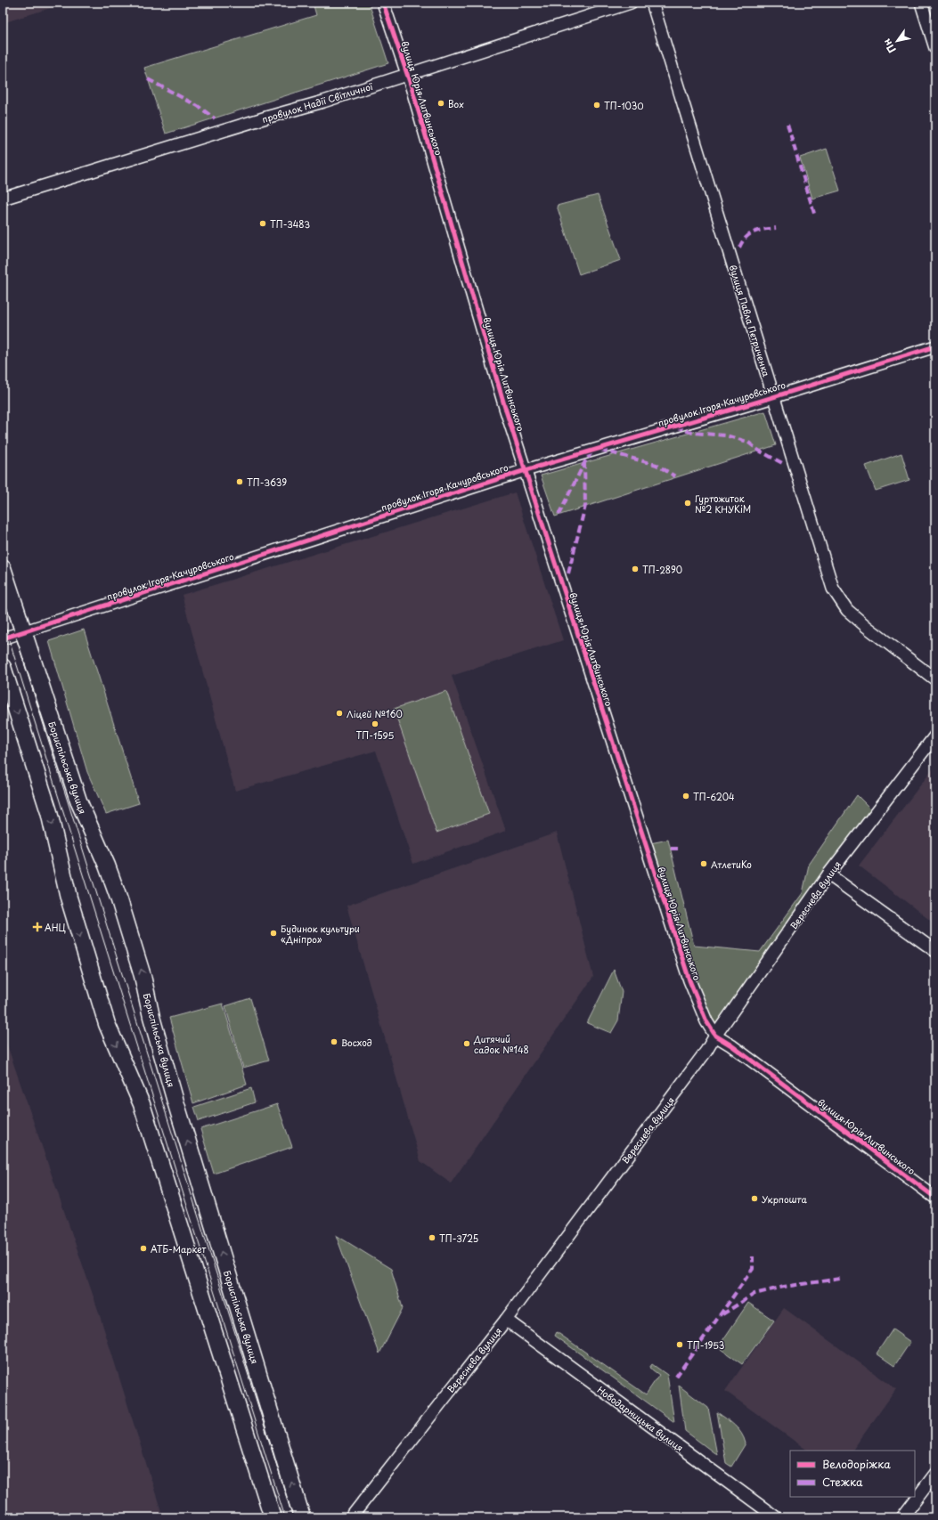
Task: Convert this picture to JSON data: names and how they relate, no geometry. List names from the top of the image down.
{
  "streets": {
    "main road": ["Бориспільська вулиця"],
    "street": [
      "вулиця Юрія Литвинського",
      "провулок Надії Світличної",
      "вулиця Павла Петриченка",
      "провулок Ігоря Качуровського",
      "Вереснева вулиця",
      "Новодарницька вулиця"
    ]
  },
  "crossings": [
    ["вулиця Юрія Литвинського", "провулок Надії Світличної"],
    ["вулиця Юрія Литвинського", "провулок Ігоря Качуровського"],
    ["вулиця Юрія Литвинського", "Вереснева вулиця"],
    ["вулиця Павла Петриченка", "провулок Ігоря Качуровського"],
    ["провулок Ігоря Качуровського", "Бориспільська вулиця"],
    ["Вереснева вулиця", "Новодарницька вулиця"]
  ],
  "places": {
    "other": [
      "Box",
      "ТП-1030",
      "ТП-3483",
      "ТП-3639",
      "Гуртожиток №2 КНУКіМ",
      "ТП-2890",
      "Ліцей №160",
      "ТП-1595",
      "ТП-6204",
      "АтлетиКо",
      "Будинок культури «Дніпро»",
      "Восход",
      "Дитячий садок №148",
      "Укрпошта",
      "ТП-3725",
      "АТБ-Маркет",
      "ТП-1953"
    ],
    "health": ["АНЦ"]
  },
  "legend": ["Велодоріжка", "Стежка"],
  "north": "bottom left"
}
